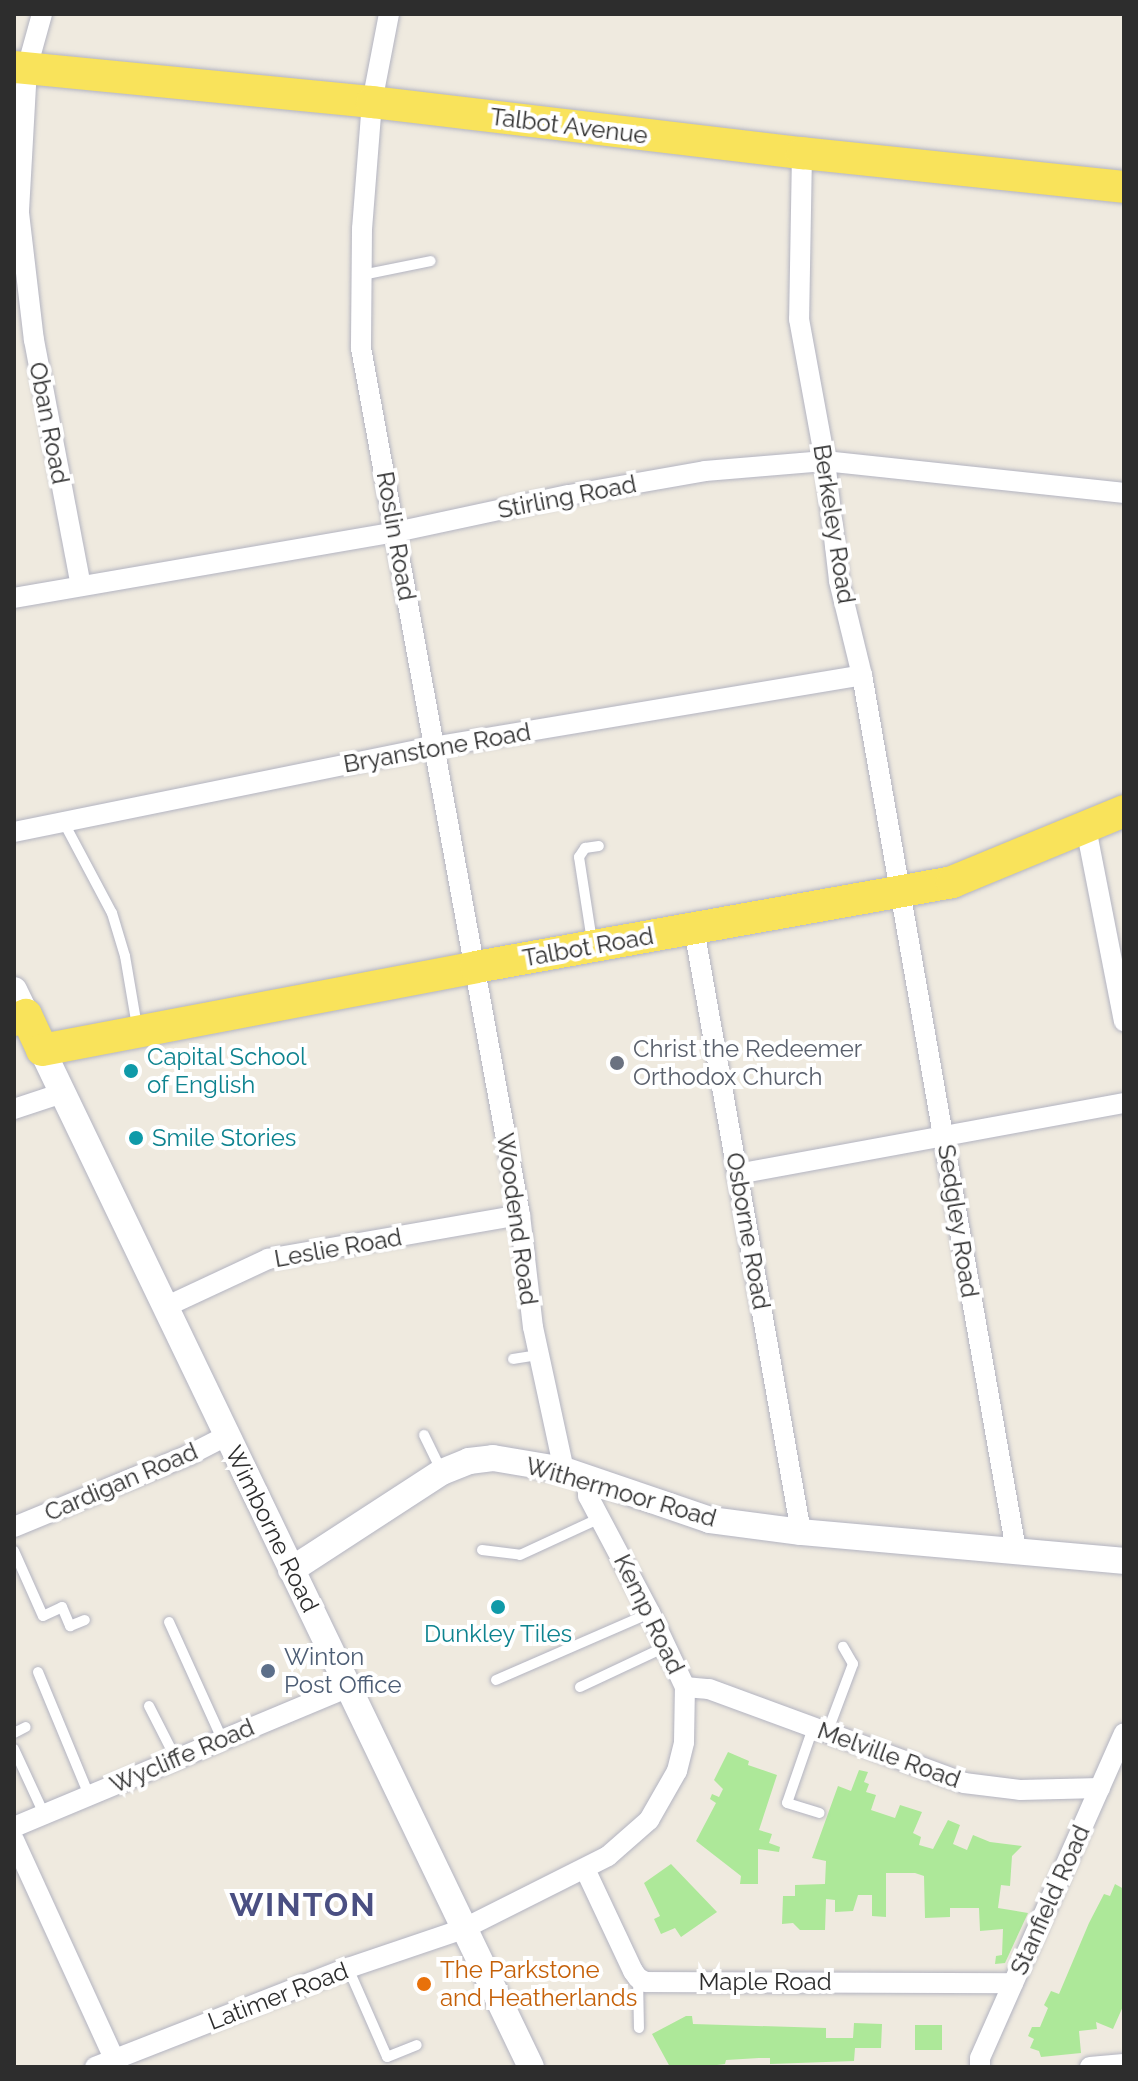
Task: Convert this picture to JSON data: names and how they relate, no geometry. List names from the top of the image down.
{
  "streets": {
    "main road": ["Talbot Avenue", "Talbot Road", "Wimborne Road"],
    "street": [
      "Oban Road",
      "Stirling Road",
      "Berkeley Road",
      "Roslin Road",
      "Bryanstone Road",
      "Woodend Road",
      "Sedgley Road",
      "Osborne Road",
      "Leslie Road",
      "Cardigan Road",
      "Withermoor Road",
      "Kemp Road",
      "Melville Road",
      "Wycliffe Road",
      "Stanfield Road",
      "Maple Road",
      "Latimer Road"
    ]
  },
  "crossings": [
    ["Talbot Avenue", "Oban Road"],
    ["Talbot Avenue", "Berkeley Road"],
    ["Talbot Avenue", "Roslin Road"],
    ["Oban Road", "Stirling Road"],
    ["Stirling Road", "Berkeley Road"],
    ["Stirling Road", "Roslin Road"],
    ["Berkeley Road", "Bryanstone Road"],
    ["Berkeley Road", "Talbot Road"],
    ["Berkeley Road", "Sedgley Road"],
    ["Roslin Road", "Bryanstone Road"],
    ["Roslin Road", "Talbot Road"],
    ["Roslin Road", "Woodend Road"],
    ["Talbot Road", "Woodend Road"],
    ["Talbot Road", "Sedgley Road"],
    ["Talbot Road", "Osborne Road"],
    ["Talbot Road", "Wimborne Road"],
    ["Woodend Road", "Leslie Road"],
    ["Woodend Road", "Withermoor Road"],
    ["Woodend Road", "Kemp Road"],
    ["Sedgley Road", "Withermoor Road"],
    ["Osborne Road", "Withermoor Road"],
    ["Leslie Road", "Wimborne Road"],
    ["Cardigan Road", "Wimborne Road"],
    ["Withermoor Road", "Wimborne Road"],
    ["Withermoor Road", "Kemp Road"],
    ["Wimborne Road", "Kemp Road"],
    ["Wimborne Road", "Wycliffe Road"],
    ["Wimborne Road", "Latimer Road"],
    ["Kemp Road", "Melville Road"],
    ["Kemp Road", "Latimer Road"],
    ["Melville Road", "Stanfield Road"],
    ["Stanfield Road", "Maple Road"]
  ],
  "districts": ["WINTON"],
  "places": [
    "Christ the Redeemer Orthodox Church",
    "Capital School of English",
    "Smile Stories",
    "Dunkley Tiles",
    "Winton Post Office",
    "The Parkstone and Heatherlands"
  ]
}
